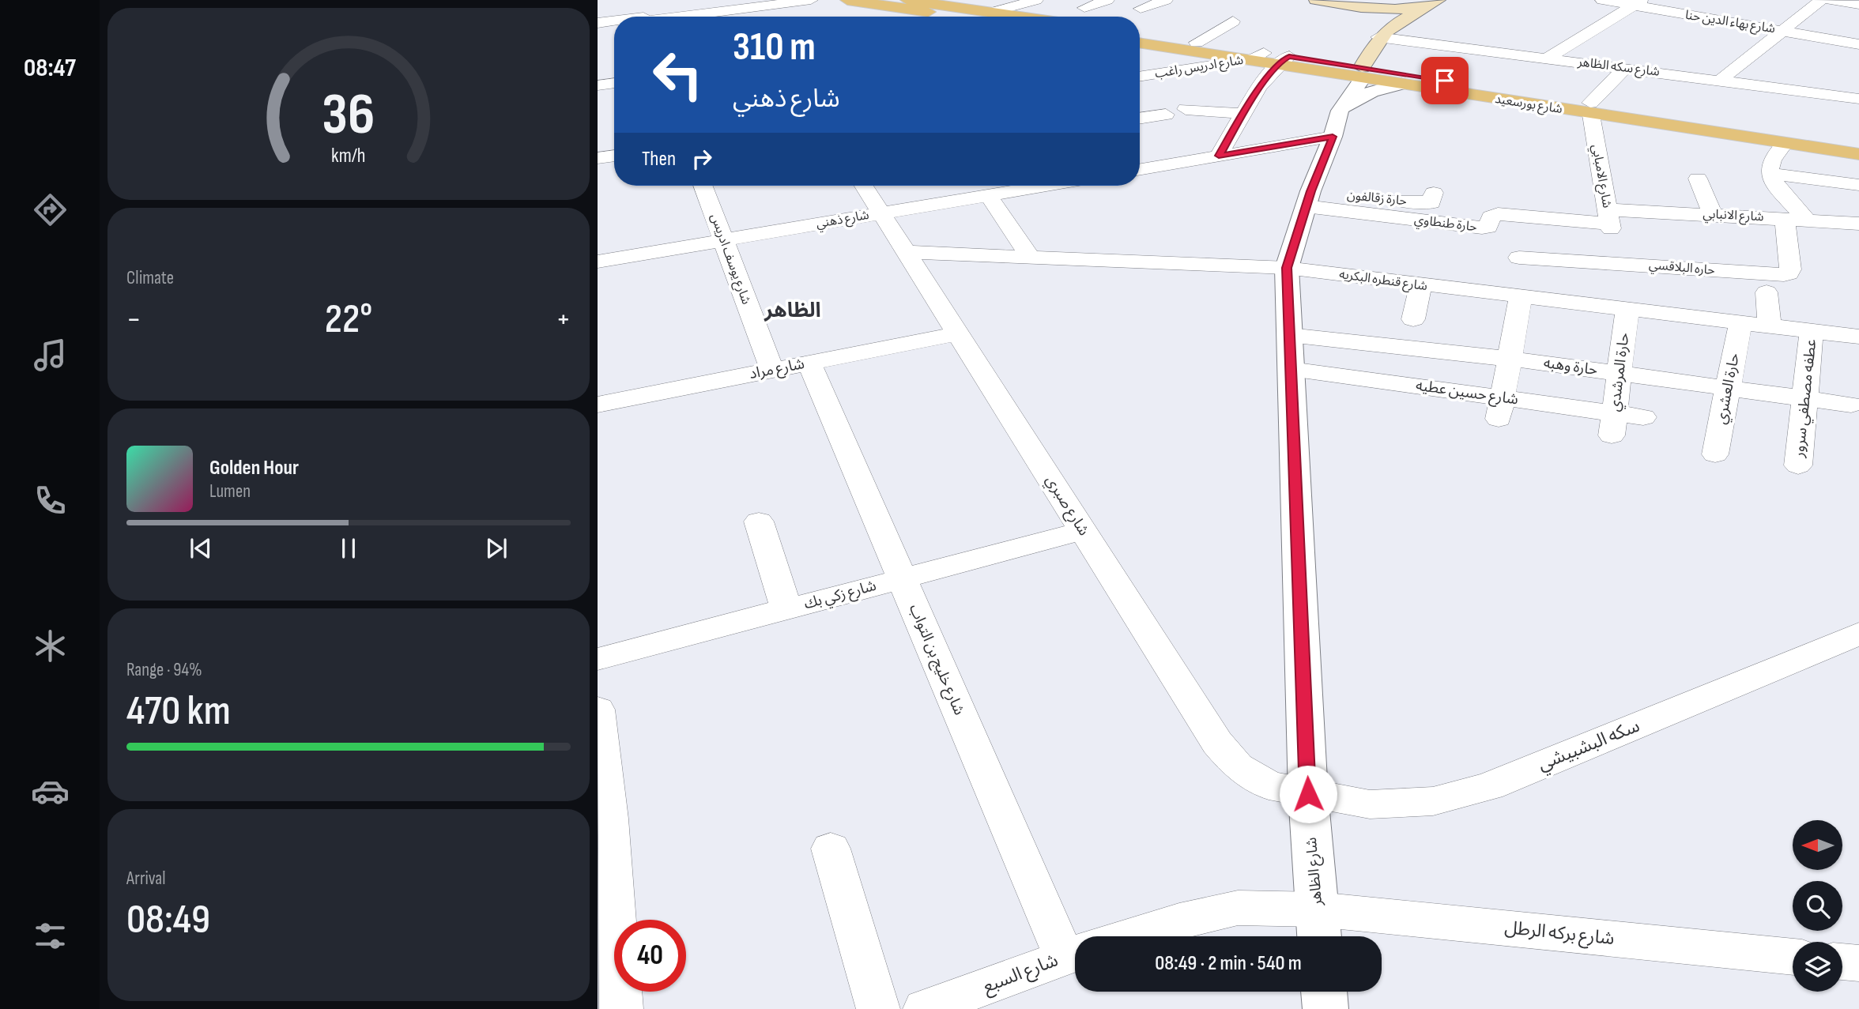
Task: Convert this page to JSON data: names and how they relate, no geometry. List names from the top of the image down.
{
  "streets": {
    "main road": ["شارع بورسعيد", "شارع الظاهر"],
    "street": [
      "شارع بهاء الدين حنا",
      "شارع ادريس راغب",
      "شارع سكه الظاهر",
      "شارع الامبابي",
      "حارة زقالفون",
      "شارع الانبابي",
      "شارع ذهني",
      "حارة طنطاوي",
      "شارع يوسف ادريس",
      "حاره البلاقسي",
      "شارع قنطره البكريه",
      "حارة وهبه",
      "شارع مراد",
      "حارة المرشدي",
      "حارة العشري",
      "شارع حسين عطيه",
      "عطفه مصطفي سرور",
      "شارع صبري",
      "شارع زكي بك",
      "شارع خليج بن التواب",
      "سكه البشبيشي",
      "شارع بركه الرطل",
      "شارع السبع"
    ]
  },
  "crossings": [
    ["شارع ادريس راغب", "شارع بورسعيد"],
    ["شارع سكه الظاهر", "شارع الظاهر"],
    ["شارع بورسعيد", "شارع الامبابي"],
    ["شارع بورسعيد", "شارع الظاهر"],
    ["شارع الامبابي", "شارع الانبابي"],
    ["شارع الامبابي", "حارة طنطاوي"],
    ["حارة زقالفون", "حارة طنطاوي"],
    ["حارة زقالفون", "شارع الظاهر"],
    ["شارع الانبابي", "حارة طنطاوي"],
    ["شارع الانبابي", "حاره البلاقسي"],
    ["شارع ذهني", "شارع يوسف ادريس"],
    ["شارع ذهني", "شارع صبري"],
    ["حارة طنطاوي", "شارع الظاهر"],
    ["شارع يوسف ادريس", "شارع مراد"],
    ["شارع قنطره البكريه", "حارة المرشدي"],
    ["شارع قنطره البكريه", "حارة العشري"],
    ["شارع قنطره البكريه", "عطفه مصطفي سرور"],
    ["شارع قنطره البكريه", "شارع صبري"],
    ["شارع قنطره البكريه", "شارع الظاهر"],
    ["حارة وهبه", "حارة المرشدي"],
    ["حارة وهبه", "حارة العشري"],
    ["حارة وهبه", "عطفه مصطفي سرور"],
    ["حارة وهبه", "شارع الظاهر"],
    ["شارع مراد", "شارع صبري"],
    ["شارع مراد", "شارع خليج بن التواب"],
    ["حارة المرشدي", "شارع حسين عطيه"],
    ["شارع حسين عطيه", "شارع الظاهر"],
    ["شارع صبري", "شارع زكي بك"],
    ["شارع صبري", "سكه البشبيشي"],
    ["شارع صبري", "شارع الظاهر"],
    ["شارع زكي بك", "شارع خليج بن التواب"],
    ["سكه البشبيشي", "شارع الظاهر"],
    ["شارع الظاهر", "شارع بركه الرطل"],
    ["شارع الظاهر", "شارع السبع"],
    ["شارع بركه الرطل", "شارع السبع"]
  ],
  "districts": ["الظاهر"],
  "north": "left",
  "page": {
    "tabs": "08:47",
    "turn": ["310 m", "شارع ذهني"],
    "then": "Then",
    "tile": [
      "Climate",
      ["Range · 94%", "470 km"],
      ["Arrival", "08:49"]
    ],
    "heat": ["−", "22°", "+"],
    "song": ["Golden Hour", "Lumen"],
    "limit": "40",
    "trip": "08:49 · 2 min · 540 m",
    "gauge": ["36", "km/h"]
  }
}
